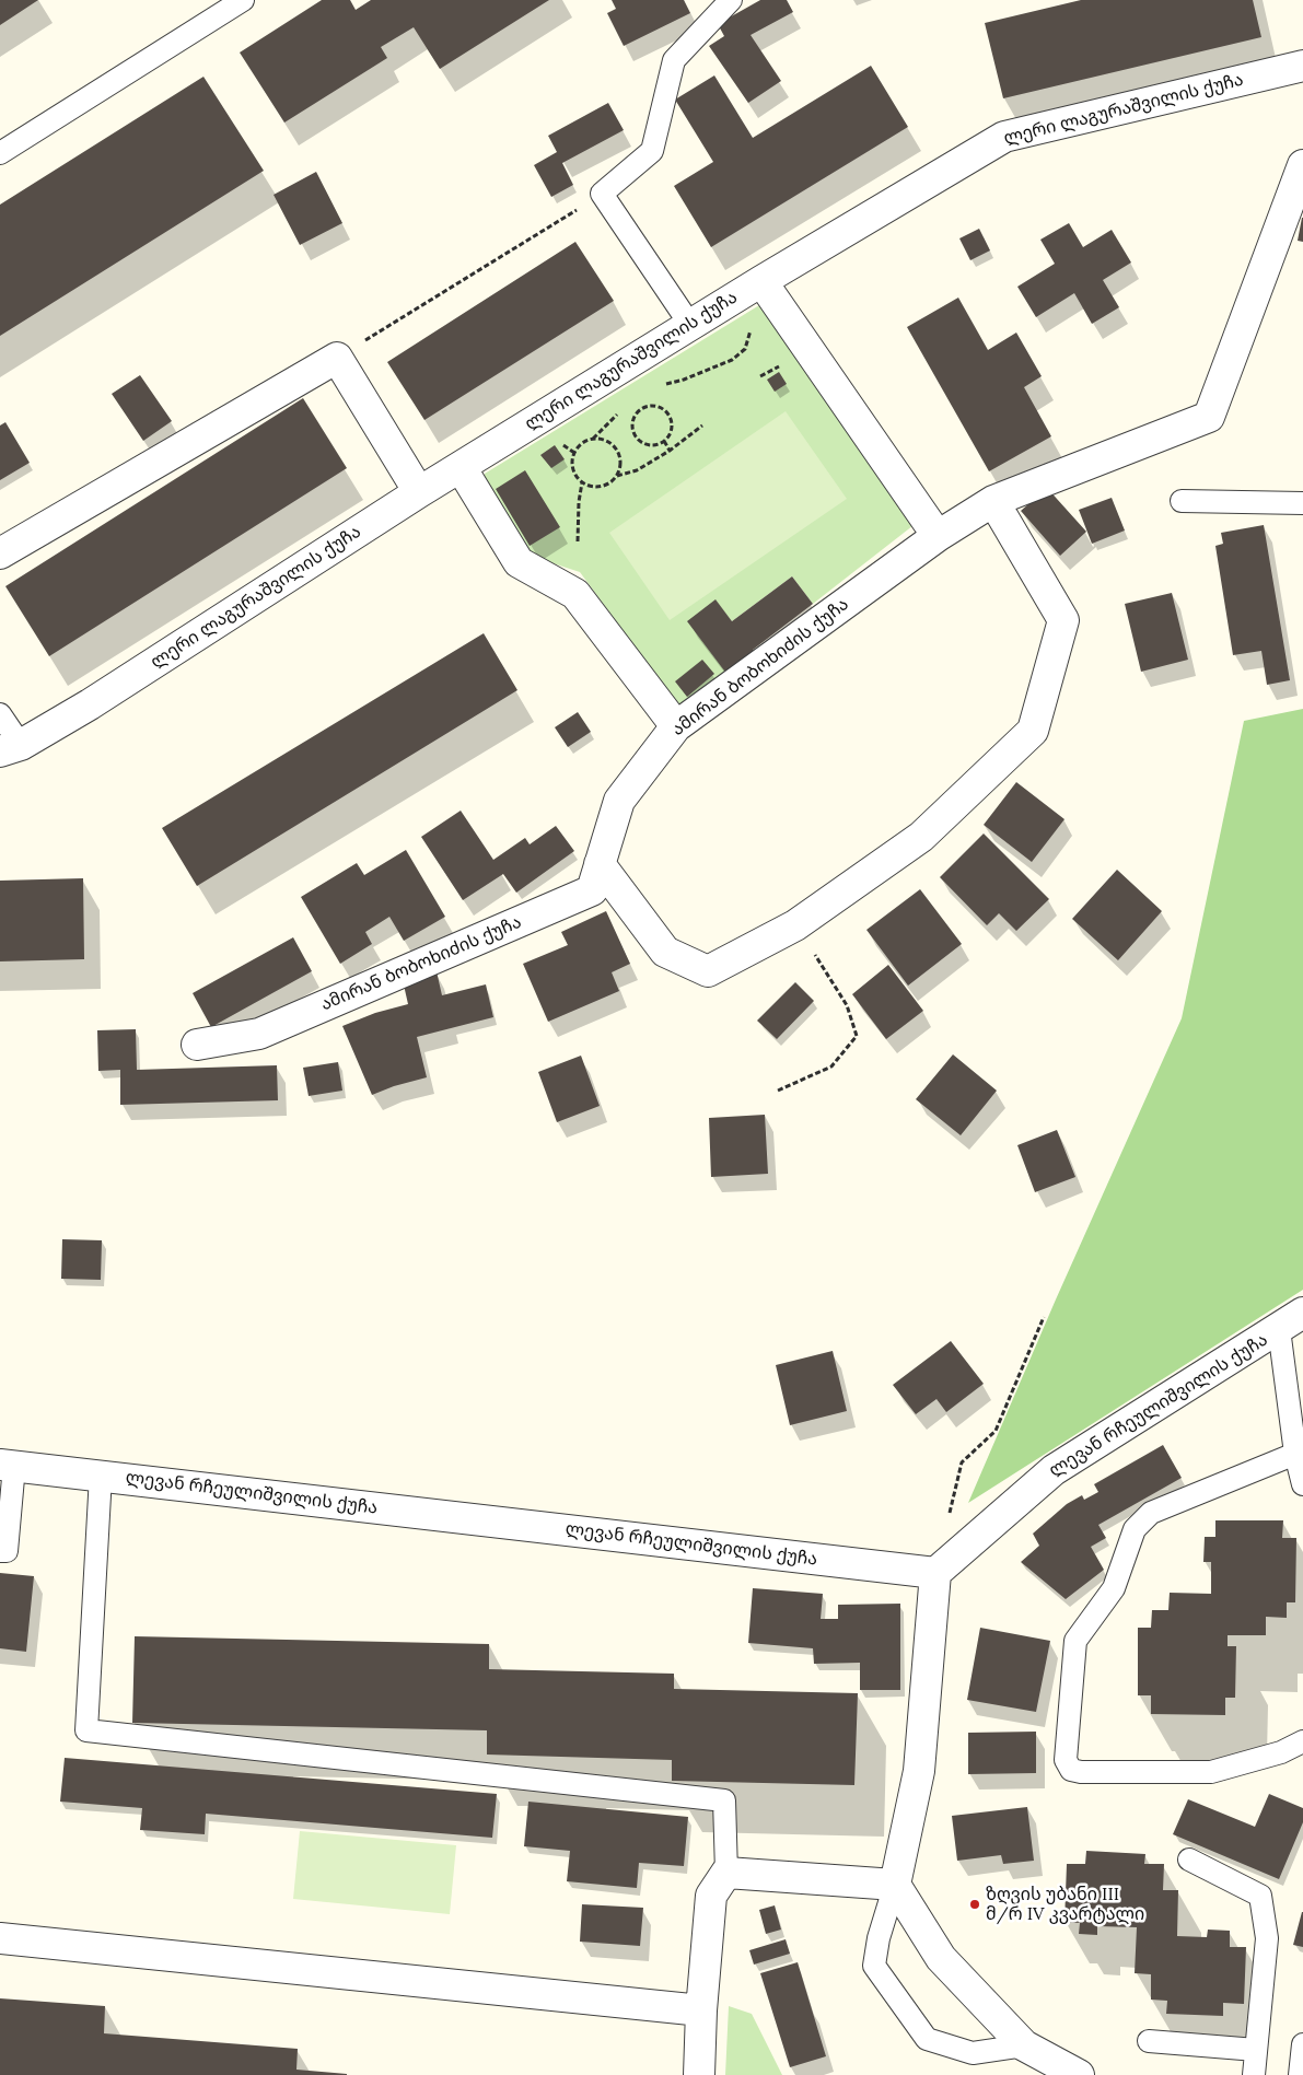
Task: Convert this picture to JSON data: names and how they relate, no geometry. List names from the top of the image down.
{
  "streets": {
    "street": ["ლერი ლაგურაშვილის ქუჩა", "ამირან ბობოხიძის ქუჩა", "ლევან რჩეულიშვილის ქუჩა"]
  },
  "places": ["ზღვის უბანი III მ/რ IV კვარტალი"]
}
